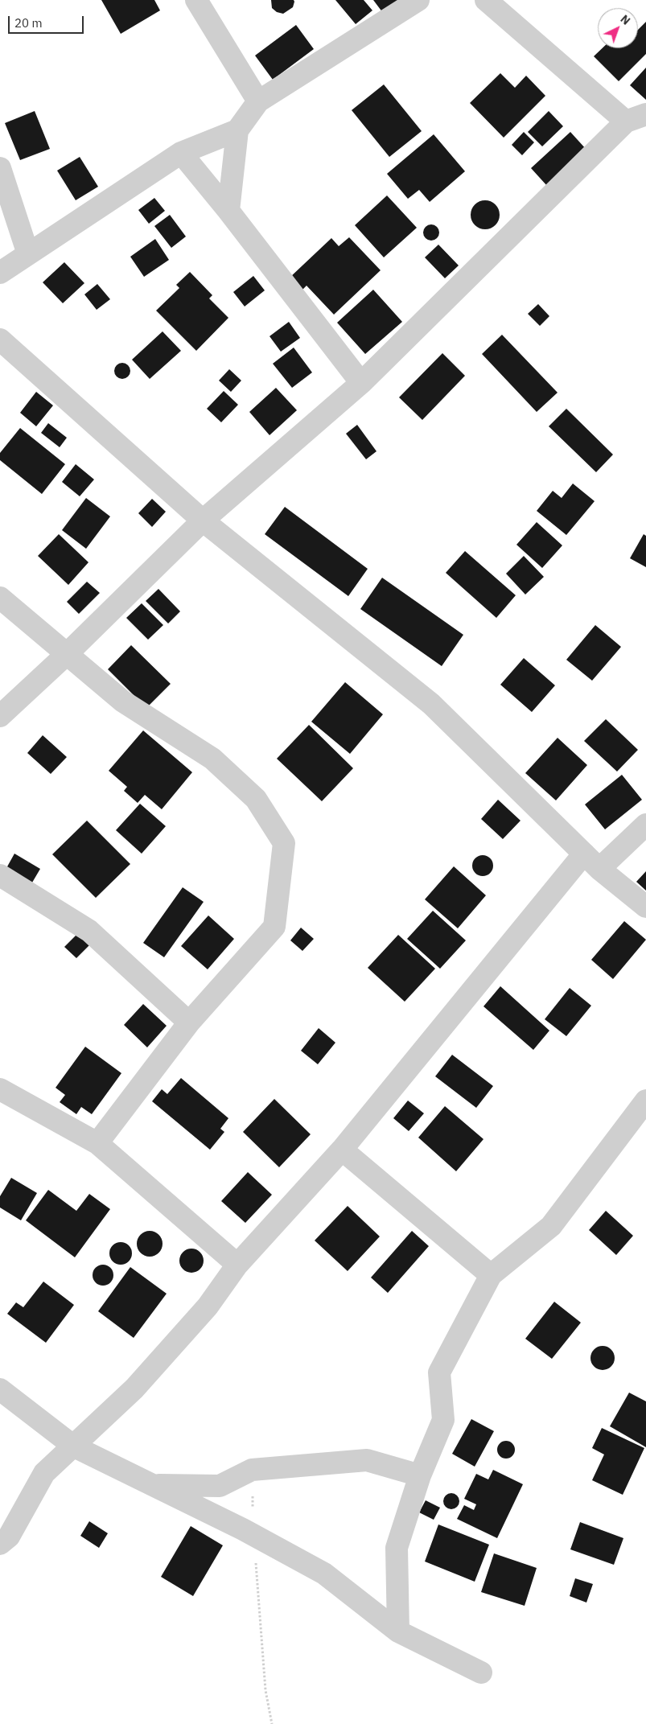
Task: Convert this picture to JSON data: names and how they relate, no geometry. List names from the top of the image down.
{
  "scale_bar": "20 m",
  "north": "top right"
}
